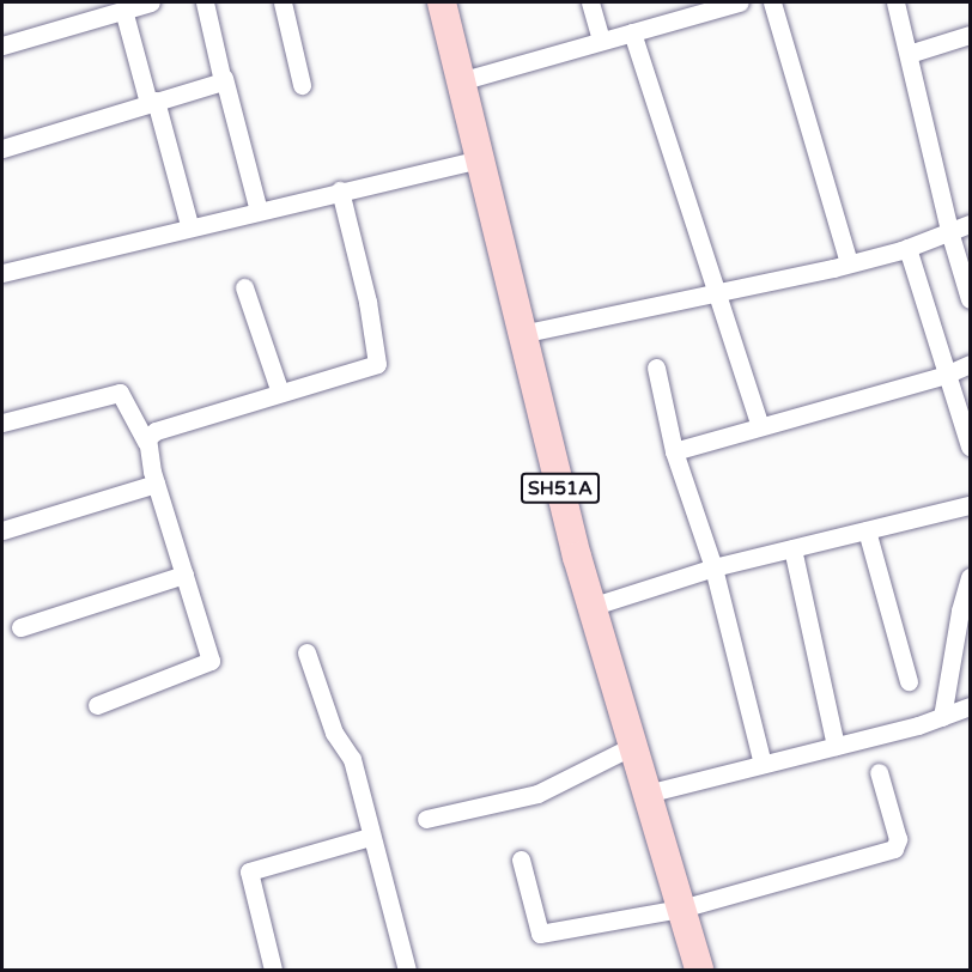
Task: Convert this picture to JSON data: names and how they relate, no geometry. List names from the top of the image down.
{
  "streets": {
    "main road": ["SH51A"]
  }
}
